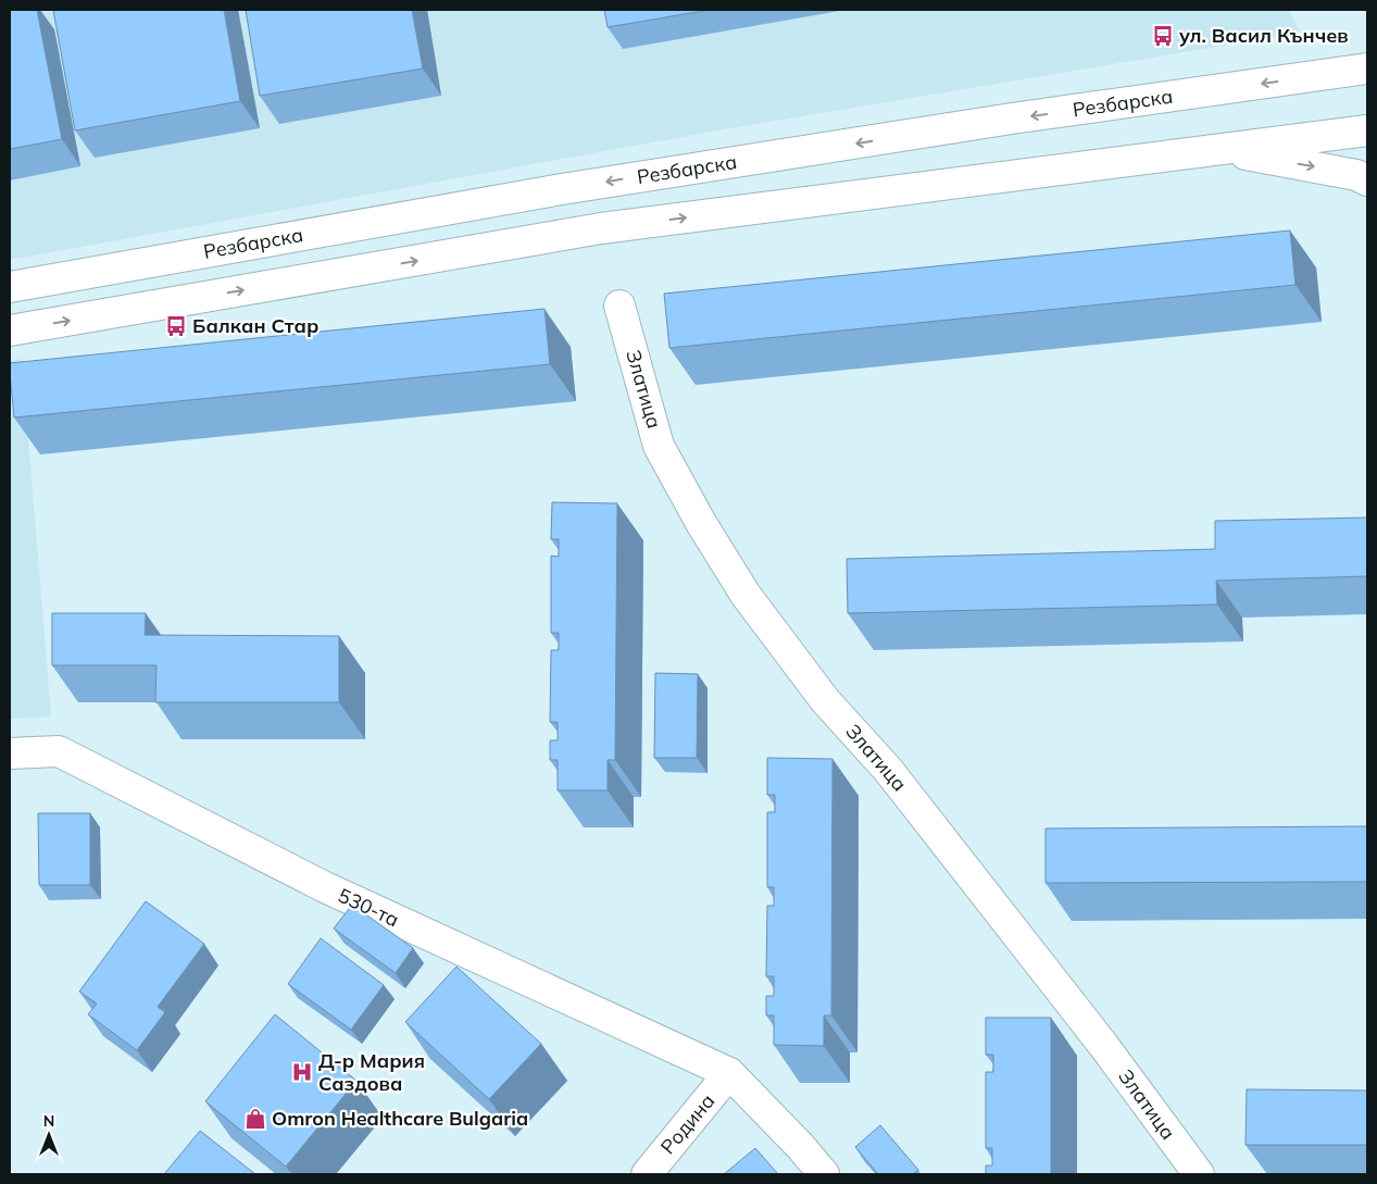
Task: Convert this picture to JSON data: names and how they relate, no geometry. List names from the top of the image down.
{
  "streets": {
    "street": [
      "Резбарска",
      "Златица",
      "530-та",
      "Родина"
    ]
  },
  "crossings": [
    ["530-та", "Родина"]
  ],
  "places": {
    "bus stop": ["ул. Васил Кънчев", "Балкан Стар"],
    "hospital": ["Д-р Мария Саздова"],
    "shop": ["Omron Healthcare Bulgaria"]
  },
  "north": "top"
}
